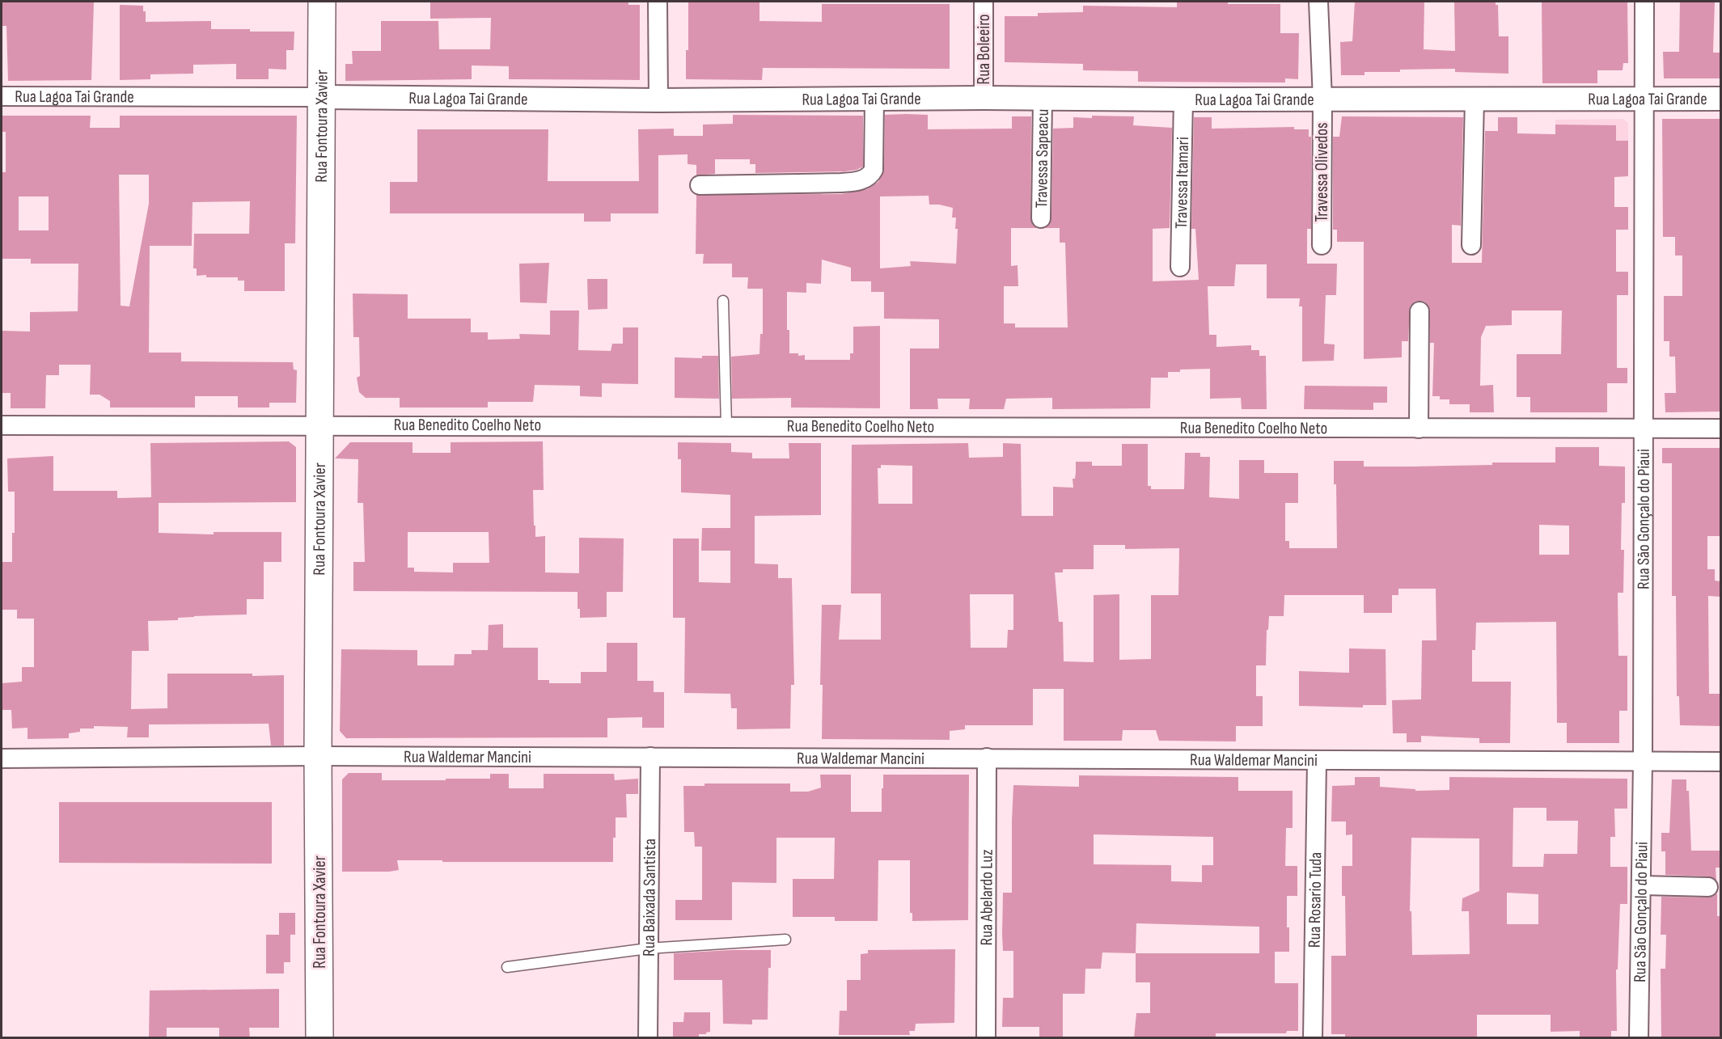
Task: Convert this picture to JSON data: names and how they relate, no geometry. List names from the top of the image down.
{
  "streets": {
    "main road": ["Rua Fontoura Xavier"],
    "street": [
      "Rua Boleeiro",
      "Rua Lagoa Tai Grande",
      "Travessa Sapeacu",
      "Travessa Olivedos",
      "Travessa Itamari",
      "Rua Benedito Coelho Neto",
      "Rua São Gonçalo do Piaui",
      "Rua Waldemar Mancini",
      "Rua Baixada Santista",
      "Rua Abelardo Luz",
      "Rua Rosario Tuda"
    ]
  },
  "crossings": [
    ["Rua Boleeiro", "Rua Lagoa Tai Grande"],
    ["Rua Lagoa Tai Grande", "Rua Fontoura Xavier"],
    ["Rua Lagoa Tai Grande", "Travessa Sapeacu"],
    ["Rua Lagoa Tai Grande", "Travessa Olivedos"],
    ["Rua Lagoa Tai Grande", "Travessa Itamari"],
    ["Rua Lagoa Tai Grande", "Rua São Gonçalo do Piaui"],
    ["Rua Fontoura Xavier", "Rua Benedito Coelho Neto"],
    ["Rua Fontoura Xavier", "Rua Waldemar Mancini"],
    ["Rua Benedito Coelho Neto", "Rua São Gonçalo do Piaui"],
    ["Rua São Gonçalo do Piaui", "Rua Waldemar Mancini"],
    ["Rua Waldemar Mancini", "Rua Baixada Santista"],
    ["Rua Waldemar Mancini", "Rua Abelardo Luz"],
    ["Rua Waldemar Mancini", "Rua Rosario Tuda"]
  ]
}
